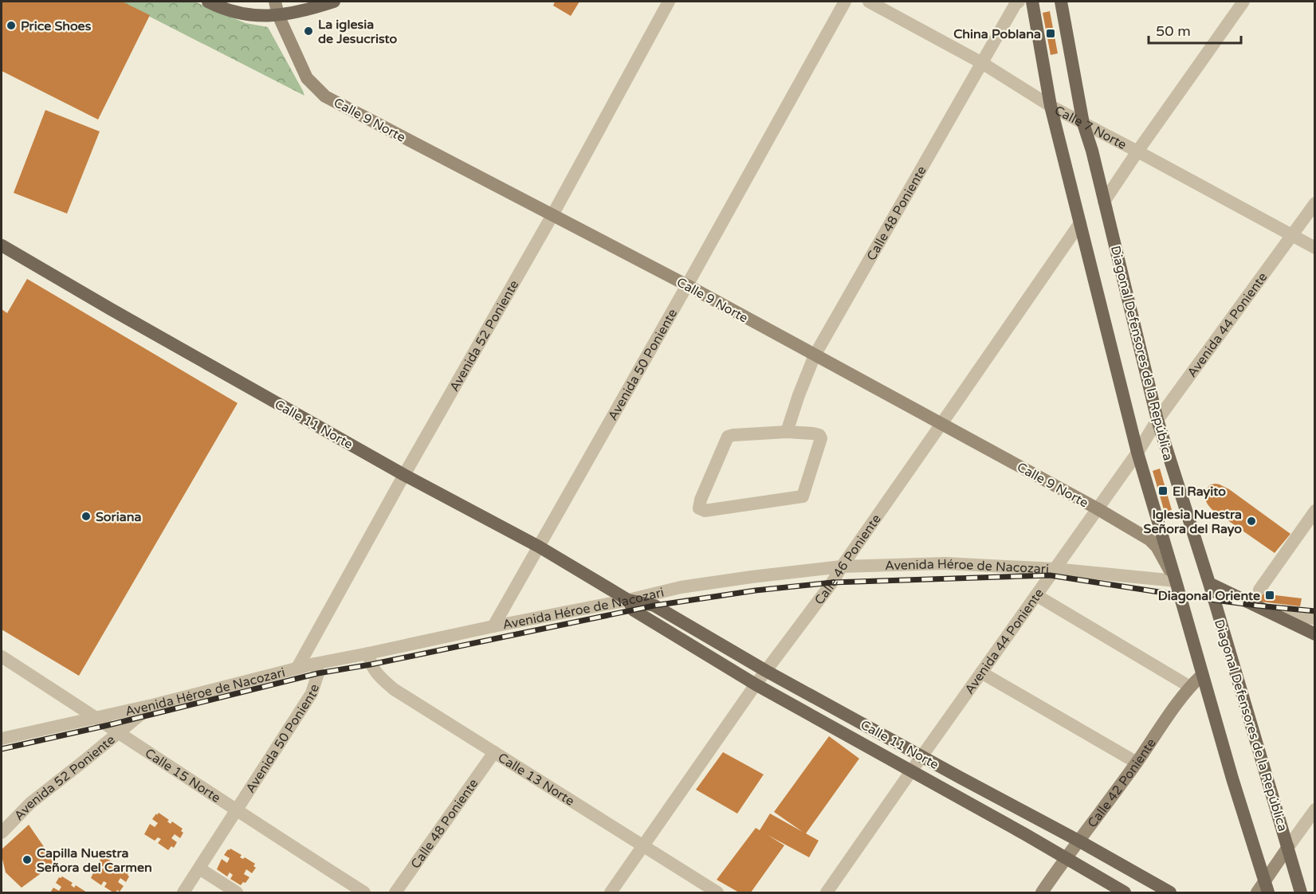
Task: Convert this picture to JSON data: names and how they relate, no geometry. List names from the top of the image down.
{
  "streets": {
    "main road": [
      "Calle 9 Norte",
      "Diagonal Defensores de la República",
      "Calle 11 Norte",
      "Calle 42 Poniente"
    ],
    "street": [
      "Calle 7 Norte",
      "Calle 48 Poniente",
      "Avenida 44 Poniente",
      "Avenida 52 Poniente",
      "Avenida 50 Poniente",
      "Calle 46 Poniente",
      "Avenida Héroe de Nacozari",
      "Calle 15 Norte",
      "Calle 13 Norte"
    ]
  },
  "crossings": [
    ["Calle 9 Norte", "Calle 48 Poniente"],
    ["Calle 9 Norte", "Avenida 44 Poniente"],
    ["Calle 9 Norte", "Avenida 52 Poniente"],
    ["Calle 9 Norte", "Avenida 50 Poniente"],
    ["Calle 9 Norte", "Calle 46 Poniente"],
    ["Calle 9 Norte", "Avenida Héroe de Nacozari"],
    ["Calle 7 Norte", "Calle 48 Poniente"],
    ["Calle 7 Norte", "Avenida 44 Poniente"],
    ["Calle 7 Norte", "Diagonal Defensores de la República"],
    ["Calle 48 Poniente", "Calle 13 Norte"],
    ["Avenida 44 Poniente", "Diagonal Defensores de la República"],
    ["Avenida 44 Poniente", "Calle 11 Norte"],
    ["Avenida 44 Poniente", "Avenida Héroe de Nacozari"],
    ["Avenida 52 Poniente", "Calle 11 Norte"],
    ["Avenida 52 Poniente", "Avenida Héroe de Nacozari"],
    ["Avenida 52 Poniente", "Calle 15 Norte"],
    ["Avenida 50 Poniente", "Calle 11 Norte"],
    ["Avenida 50 Poniente", "Avenida Héroe de Nacozari"],
    ["Avenida 50 Poniente", "Calle 15 Norte"],
    ["Calle 11 Norte", "Calle 46 Poniente"],
    ["Calle 11 Norte", "Avenida Héroe de Nacozari"],
    ["Calle 11 Norte", "Calle 42 Poniente"],
    ["Calle 46 Poniente", "Avenida Héroe de Nacozari"],
    ["Calle 46 Poniente", "Calle 13 Norte"],
    ["Avenida Héroe de Nacozari", "Calle 15 Norte"],
    ["Avenida Héroe de Nacozari", "Calle 13 Norte"]
  ],
  "places": {
    "other": [
      "Price Shoes",
      "La iglesia de Jesucristo",
      "Soriana",
      "Iglesia Nuestra Señora del Rayo",
      "Capilla Nuestra Señora del Carmen"
    ],
    "transit": ["China Poblana", "El Rayito", "Diagonal Oriente"]
  },
  "scale_bar": "50 m"
}
